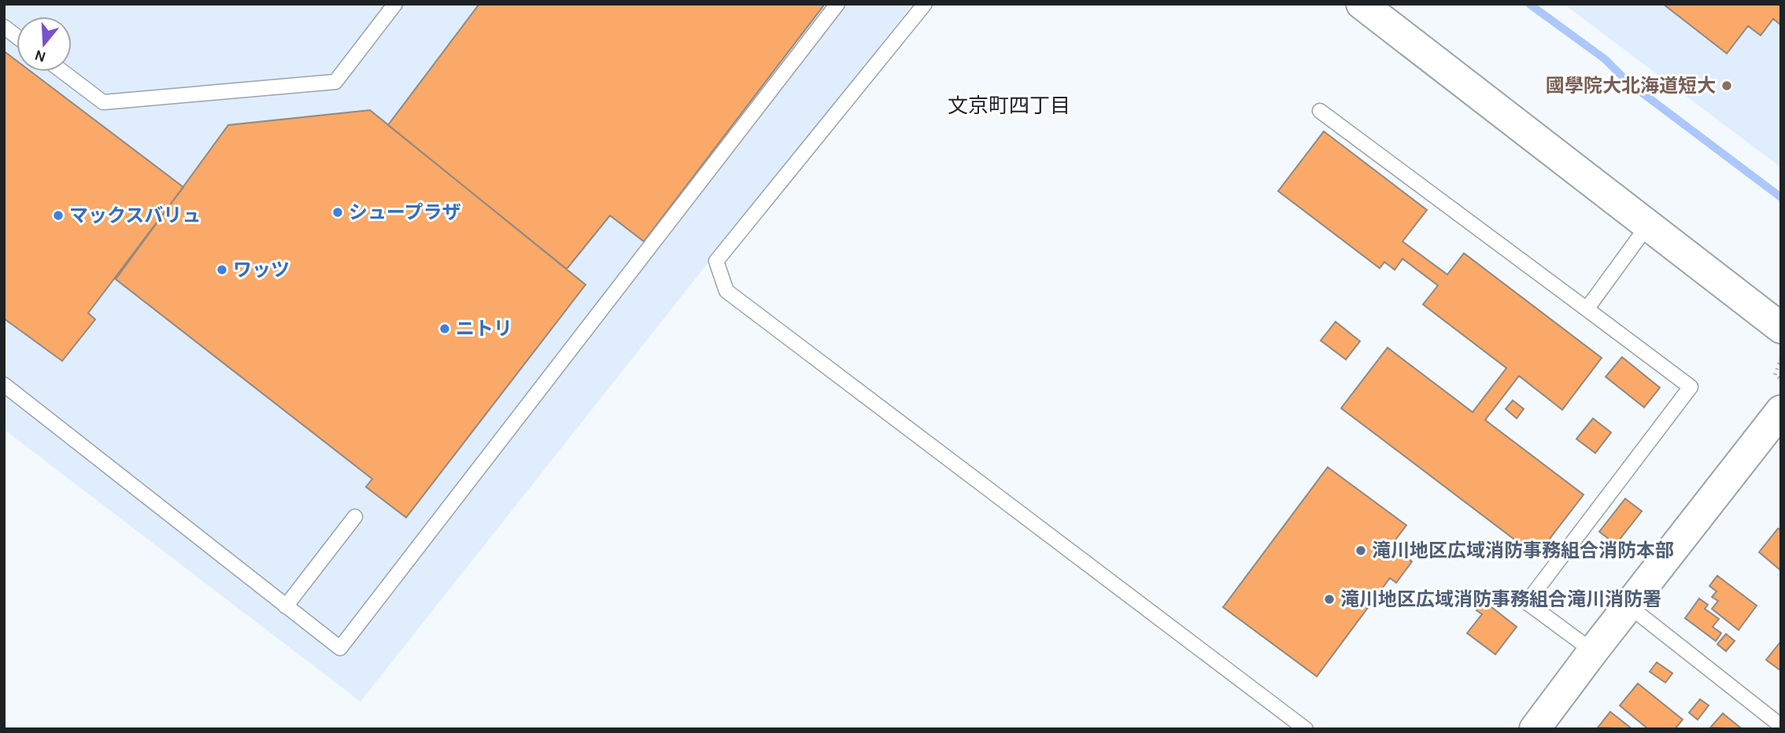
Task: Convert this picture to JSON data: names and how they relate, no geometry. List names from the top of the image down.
{
  "districts": ["文京町四丁目"],
  "places": [
    "國學院大北海道短大",
    "シュープラザ",
    "マックスバリュ",
    "ワッツ",
    "ニトリ",
    "滝川地区広域消防事務組合消防本部",
    "滝川地区広域消防事務組合滝川消防署"
  ],
  "north": "bottom"
}
